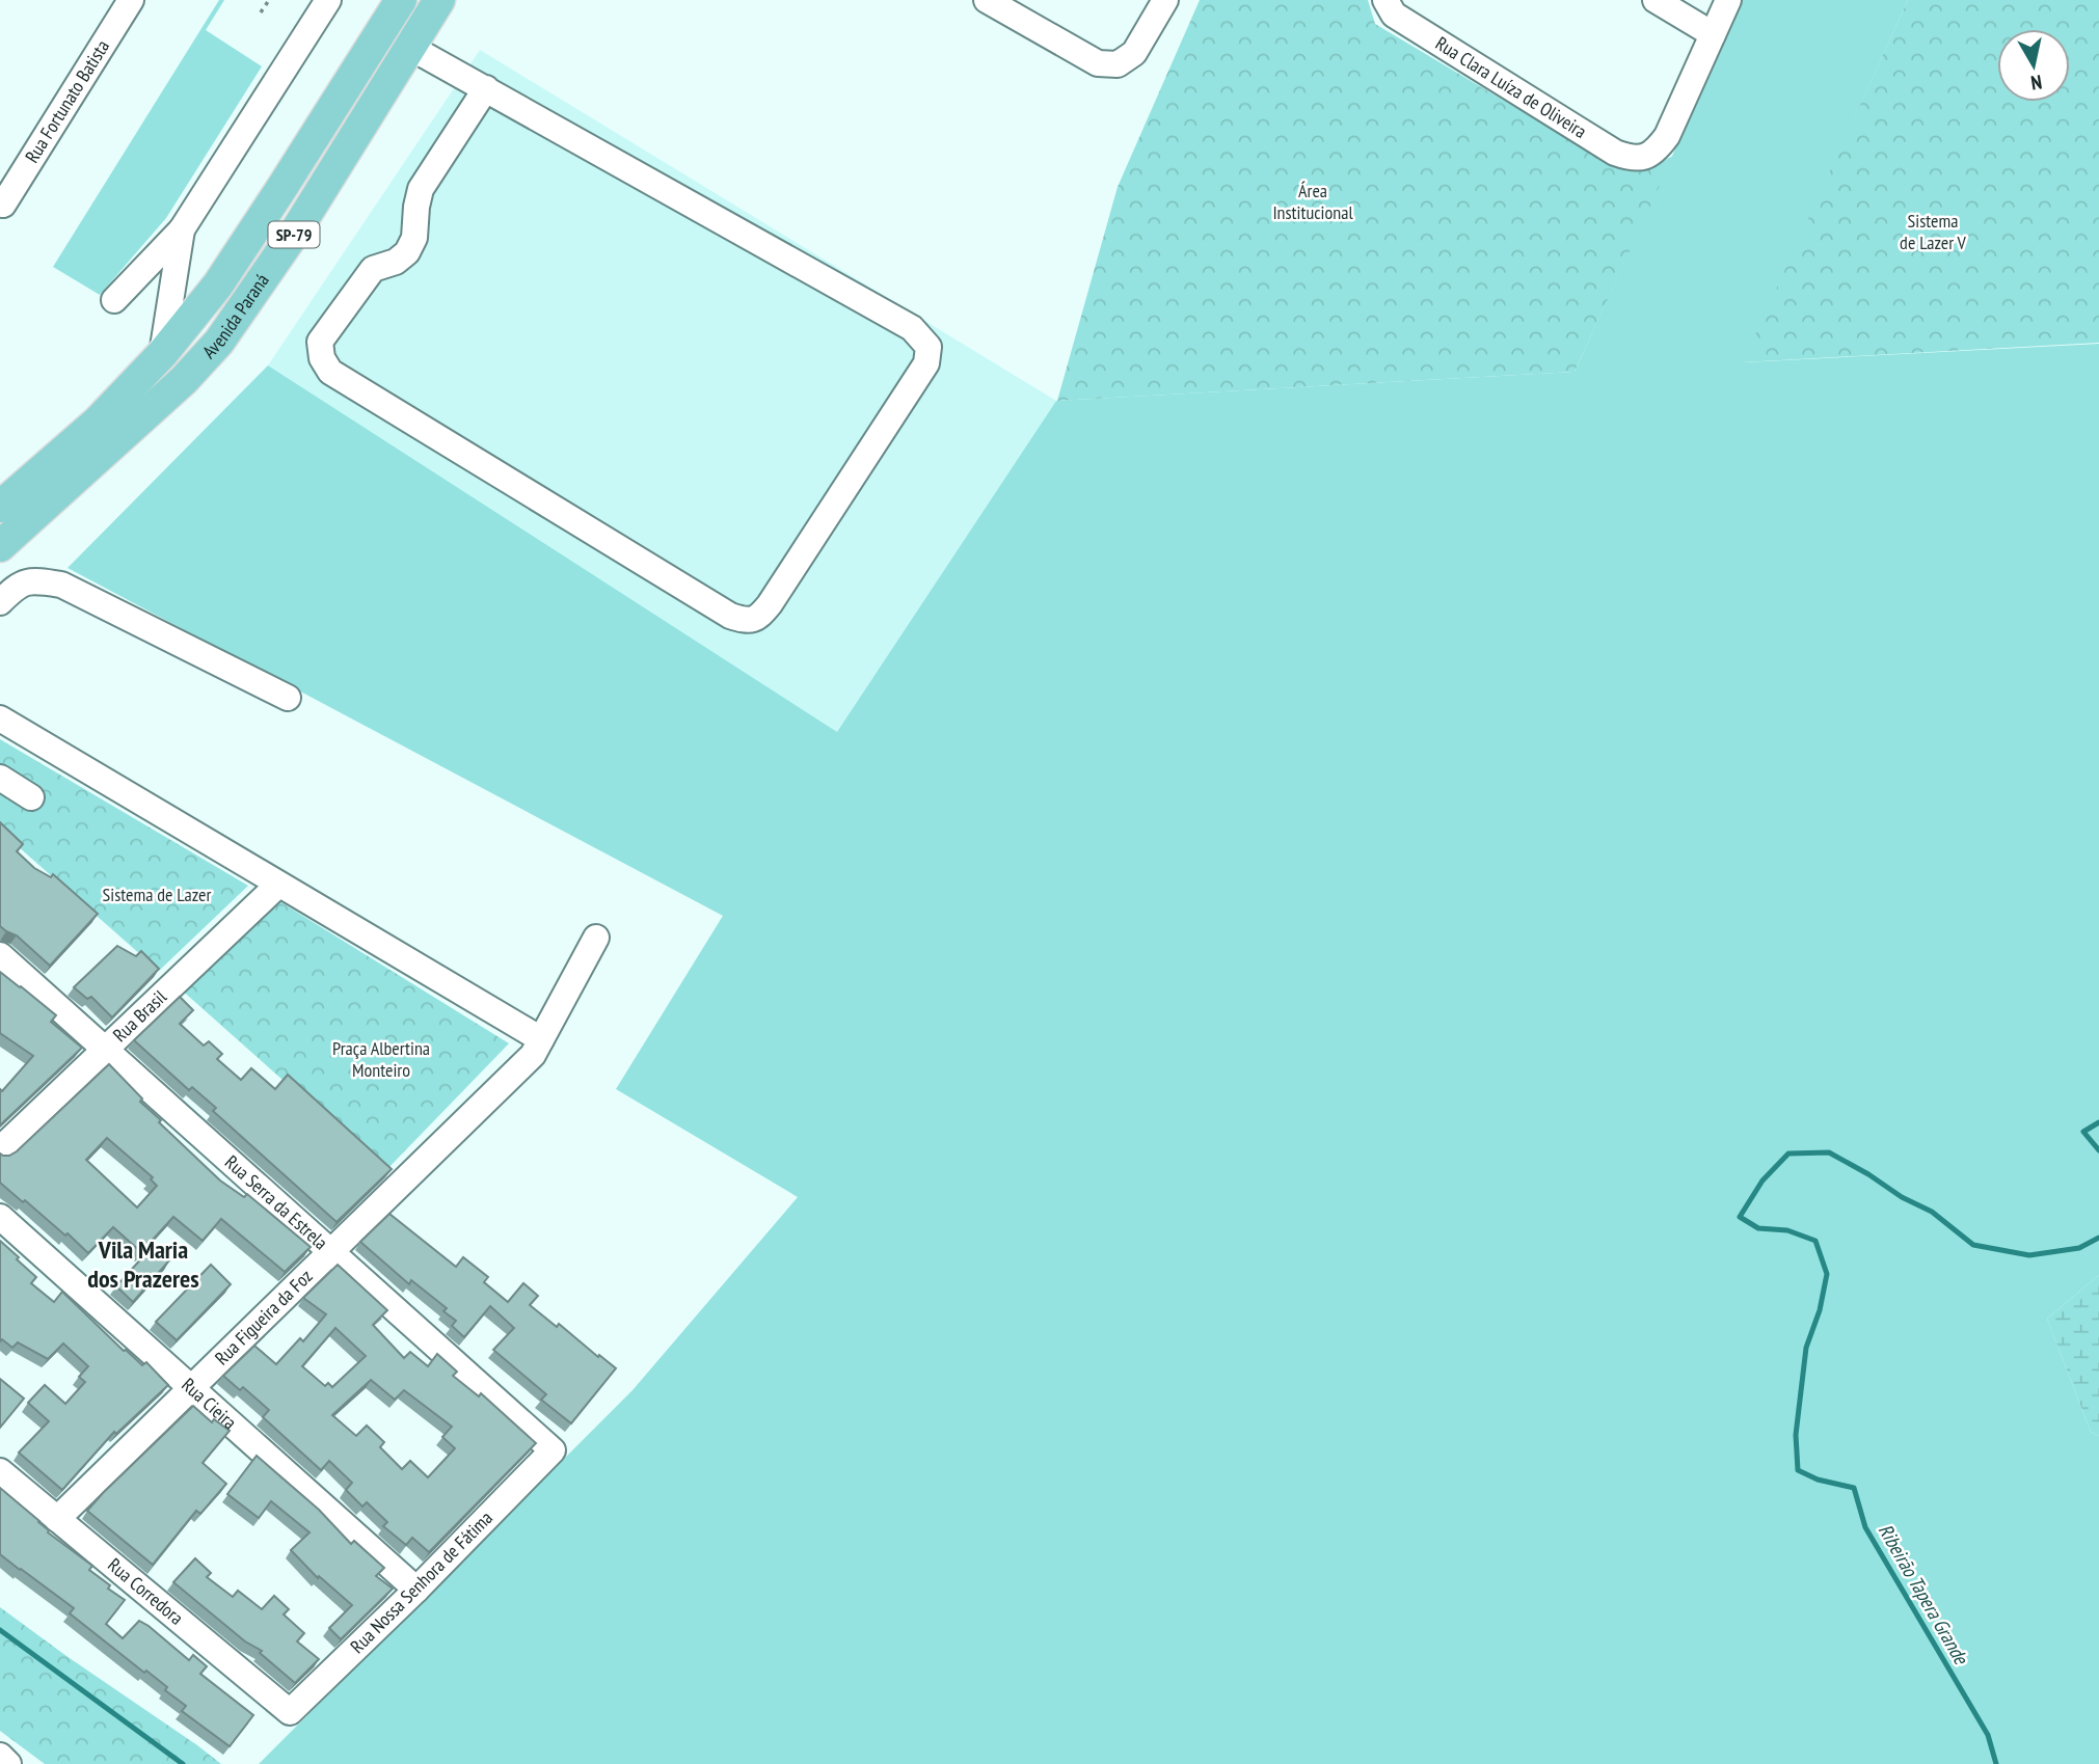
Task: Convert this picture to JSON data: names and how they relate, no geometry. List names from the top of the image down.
{
  "streets": {
    "main road": ["SP-79", "Avenida Paraná"],
    "street": [
      "Rua Clara Luíza de Oliveira",
      "Rua Fortunato Batista",
      "Rua Brasil",
      "Rua Serra da Estrela",
      "Rua Figueira da Foz",
      "Rua Cieira",
      "Rua Nossa Senhora de Fátima",
      "Rua Corredora"
    ]
  },
  "crossings": [
    ["Rua Brasil", "Rua Serra da Estrela"],
    ["Rua Serra da Estrela", "Rua Figueira da Foz"],
    ["Rua Serra da Estrela", "Rua Nossa Senhora de Fátima"],
    ["Rua Figueira da Foz", "Rua Cieira"],
    ["Rua Figueira da Foz", "Rua Corredora"],
    ["Rua Cieira", "Rua Nossa Senhora de Fátima"],
    ["Rua Nossa Senhora de Fátima", "Rua Corredora"]
  ],
  "districts": ["Vila Maria dos Prazeres"],
  "water": ["Ribeirão Tapera Grande"],
  "parks": [
    "Área Institucional",
    "Sistema de Lazer V",
    "Sistema de Lazer",
    "Praça Albertina Monteiro"
  ],
  "north": "bottom"
}
